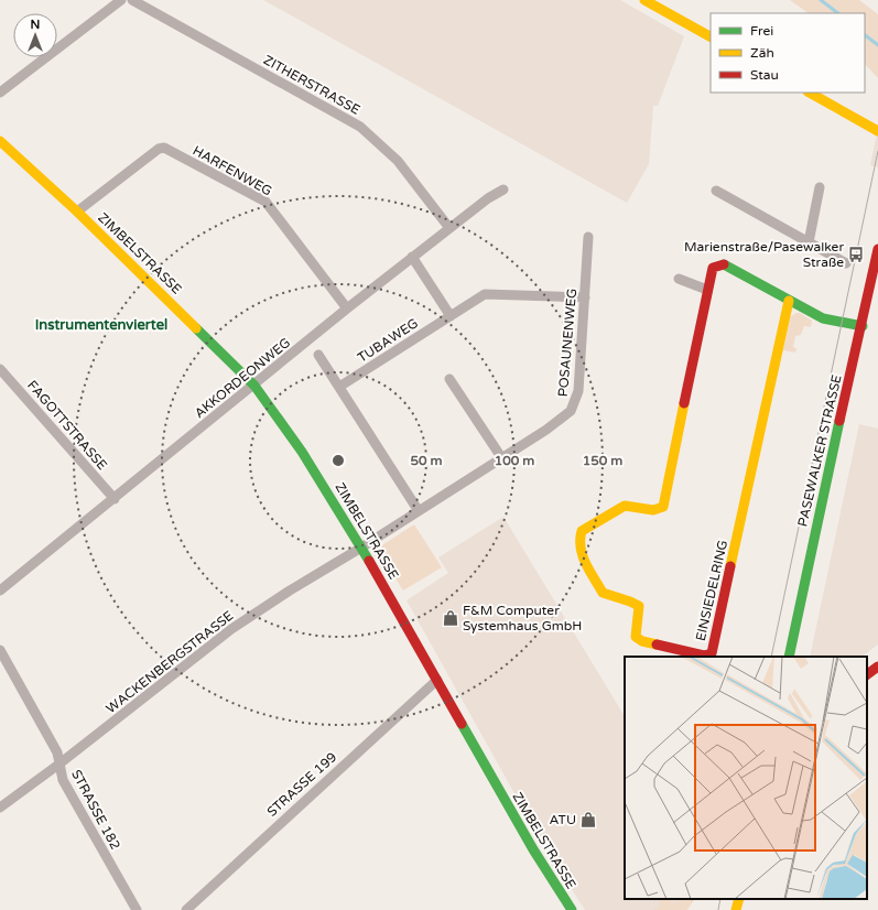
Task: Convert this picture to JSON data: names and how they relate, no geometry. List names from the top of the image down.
{
  "streets": {
    "street": [
      "ZITHERSTRASSE",
      "HARFENWEG",
      "ZIMBELSTRASSE",
      "TUBAWEG",
      "POSAUNENWEG",
      "AKKORDEONWEG",
      "FAGOTTSTRASSE",
      "PASEWALKER STRASSE",
      "EINSIEDELRING",
      "WACKENBERGSTRASSE",
      "STRASSE 199",
      "STRASSE 182"
    ]
  },
  "crossings": [
    ["ZITHERSTRASSE", "AKKORDEONWEG"],
    ["HARFENWEG", "ZIMBELSTRASSE"],
    ["HARFENWEG", "AKKORDEONWEG"],
    ["ZIMBELSTRASSE", "POSAUNENWEG"],
    ["ZIMBELSTRASSE", "AKKORDEONWEG"],
    ["ZIMBELSTRASSE", "WACKENBERGSTRASSE"],
    ["ZIMBELSTRASSE", "STRASSE 199"],
    ["TUBAWEG", "POSAUNENWEG"],
    ["POSAUNENWEG", "WACKENBERGSTRASSE"],
    ["AKKORDEONWEG", "FAGOTTSTRASSE"],
    ["PASEWALKER STRASSE", "EINSIEDELRING"],
    ["WACKENBERGSTRASSE", "STRASSE 182"]
  ],
  "districts": ["Instrumentenviertel"],
  "places": {
    "bus stop": ["Marienstraße/Pasewalker Straße"],
    "shop": ["F&M Computer Systemhaus GmbH", "ATU"]
  },
  "legend": ["Frei", "Zäh", "Stau"],
  "north": "top",
  "rings": ["50 m", "100 m", "150 m"]
}
